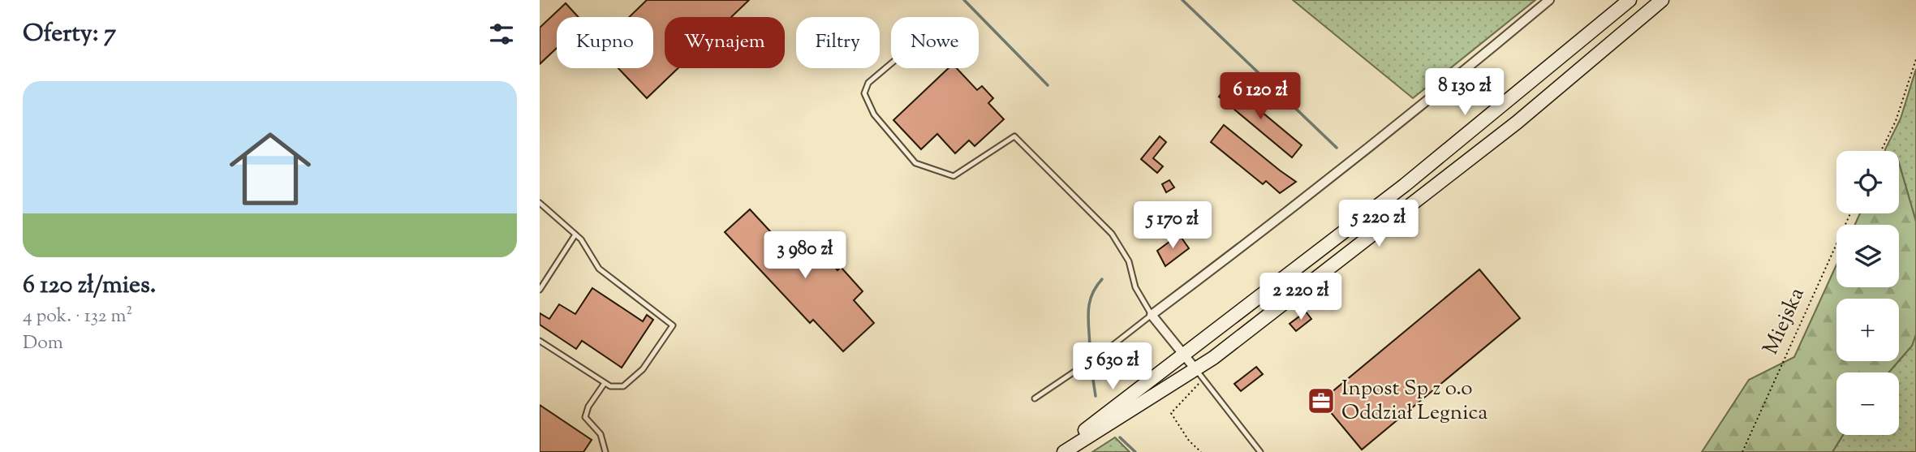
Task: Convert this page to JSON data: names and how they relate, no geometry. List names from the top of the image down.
{
  "streets": {
    "path": ["Miejska"]
  },
  "places": {
    "office": ["Inpost Sp z o.o Oddział Legnica"]
  },
  "page": {
    "heading": "Oferty: 7",
    "chip": [
      "Kupno",
      "Wynajem",
      "Filtry",
      "Nowe"
    ],
    "list": [
      {
        "name": "6 120 zł/mies.",
        "note": "4 pok. · 132 m² · Dom"
      }
    ],
    "price": [
      "8 130 zł",
      "6 120 zł",
      "5 220 zł",
      "5 170 zł",
      "3 980 zł",
      "2 220 zł",
      "5 630 zł"
    ],
    "map_buttons": ["+", "−"]
  }
}
